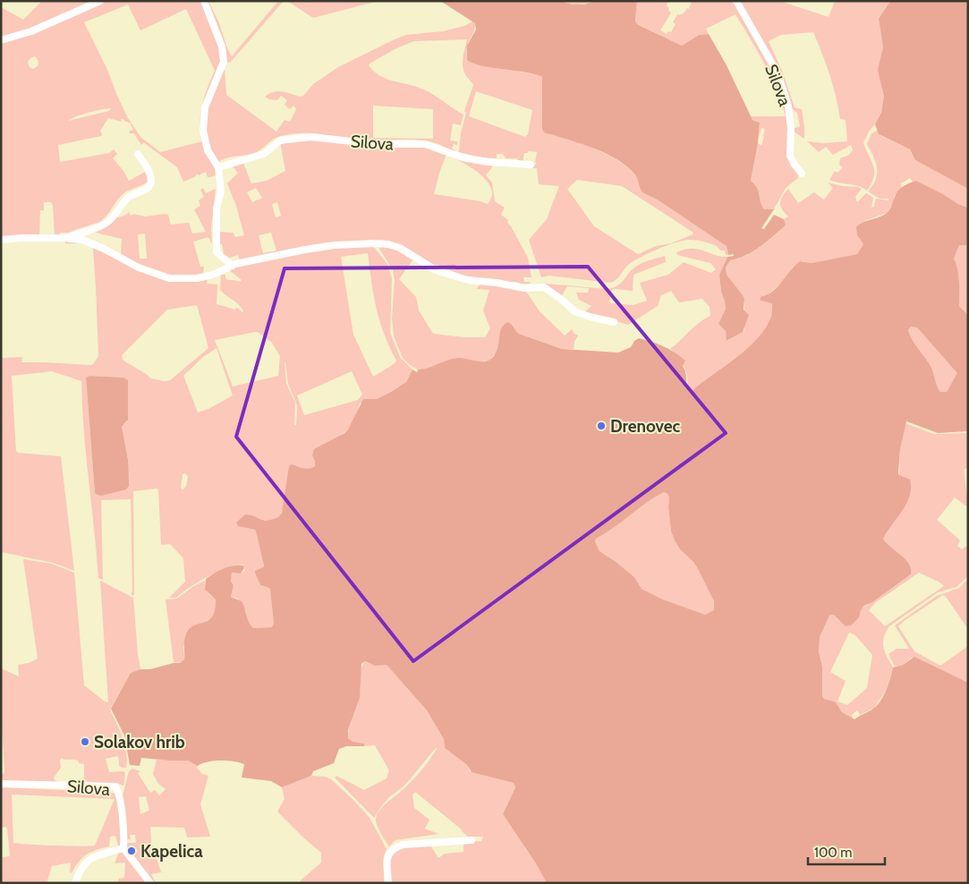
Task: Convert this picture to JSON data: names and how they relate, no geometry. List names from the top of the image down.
{
  "streets": {
    "street": ["Silova"]
  },
  "places": ["Drenovec", "Solakov hrib", "Kapelica"],
  "scale_bar": "100 m"
}
